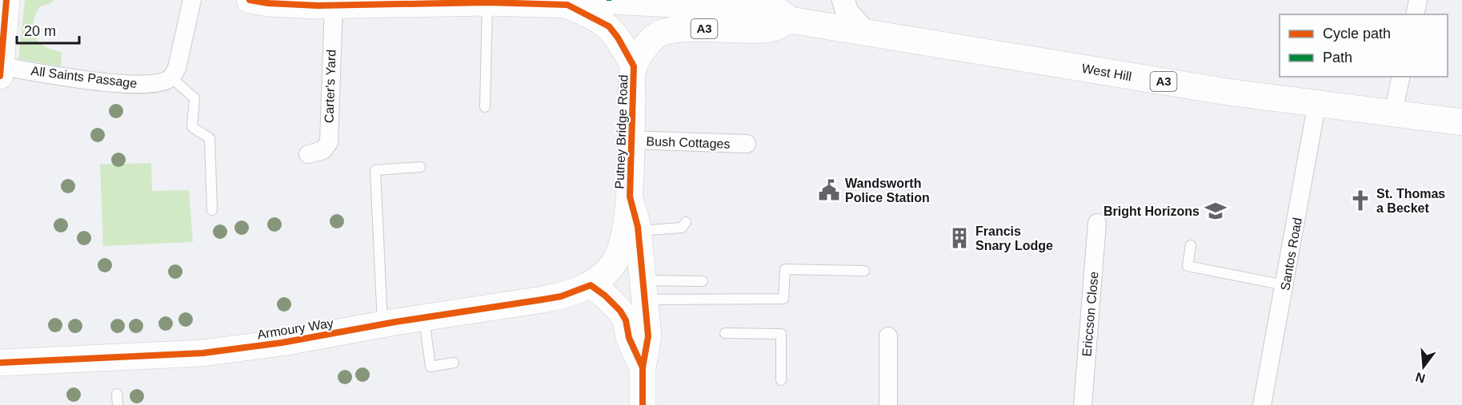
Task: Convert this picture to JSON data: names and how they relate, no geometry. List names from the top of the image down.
{
  "streets": {
    "main road": [
      "A3",
      "West Hill",
      "Putney Bridge Road",
      "Armoury Way"
    ],
    "street": [
      "All Saints Passage",
      "Carter's Yard",
      "Bush Cottages",
      "Santos Road",
      "Ericcson Close"
    ]
  },
  "crossings": [
    ["A3", "West Hill"],
    ["A3", "Carter's Yard"],
    ["A3", "Putney Bridge Road"],
    ["West Hill", "Santos Road"],
    ["Putney Bridge Road", "Bush Cottages"],
    ["Putney Bridge Road", "Armoury Way"]
  ],
  "places": {
    "public building": ["Wandsworth Police Station"],
    "church": ["St. Thomas a Becket"],
    "school or university": ["Bright Horizons"],
    "building": ["Francis Snary Lodge"]
  },
  "legend": ["Cycle path", "Path"],
  "scale_bar": "20 m",
  "north": "bottom"
}
